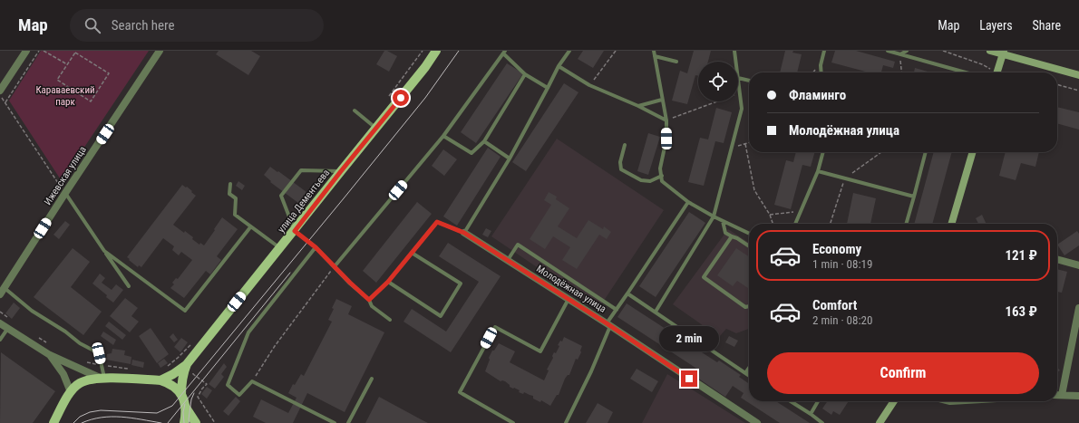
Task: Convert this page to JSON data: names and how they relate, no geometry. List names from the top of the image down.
{
  "streets": {
    "main road": ["улица Дементьева"],
    "street": ["Ижевская улица", "Молодёжная улица"]
  },
  "parks": ["Караваевский парк"],
  "page": {
    "header": "Map",
    "search": "Search here",
    "nav": ["Map", "Layers", "Share"],
    "banner": ["Фламинго", "Молодёжная улица"],
    "list": [
      {
        "name": "Economy",
        "note": "1 min · 08:19",
        "value": "121 ₽"
      },
      {
        "name": "Comfort",
        "note": "2 min · 08:20",
        "value": "163 ₽"
      }
    ],
    "bubble": "2 min",
    "buttons": "Confirm"
  }
}
